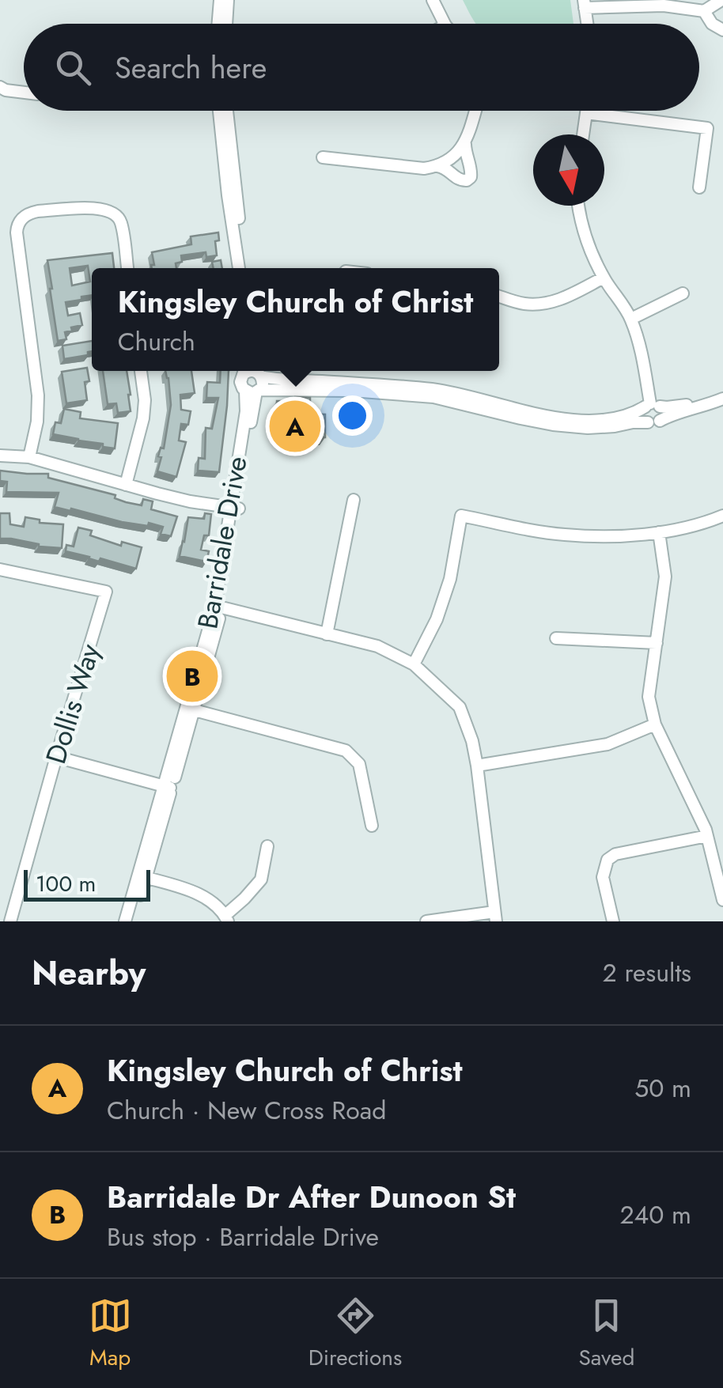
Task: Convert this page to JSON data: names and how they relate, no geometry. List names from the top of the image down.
{
  "streets": {
    "street": ["Barridale Drive", "Dollis Way"]
  },
  "scale_bar": "100 m",
  "north": "bottom",
  "page": {
    "search": "Search here",
    "popup": ["Kingsley Church of Christ", "Church"],
    "pins": ["A", "B"],
    "scale": "100 m",
    "heading": ["Nearby", "2 results"],
    "list": [
      {
        "mark": "A",
        "name": "Kingsley Church of Christ",
        "note": "Church · New Cross Road",
        "value": "50 m"
      },
      {
        "mark": "B",
        "name": "Barridale Dr After Dunoon St",
        "note": "Bus stop · Barridale Drive",
        "value": "240 m"
      }
    ],
    "nav": ["Map", "Directions", "Saved"]
  }
}
